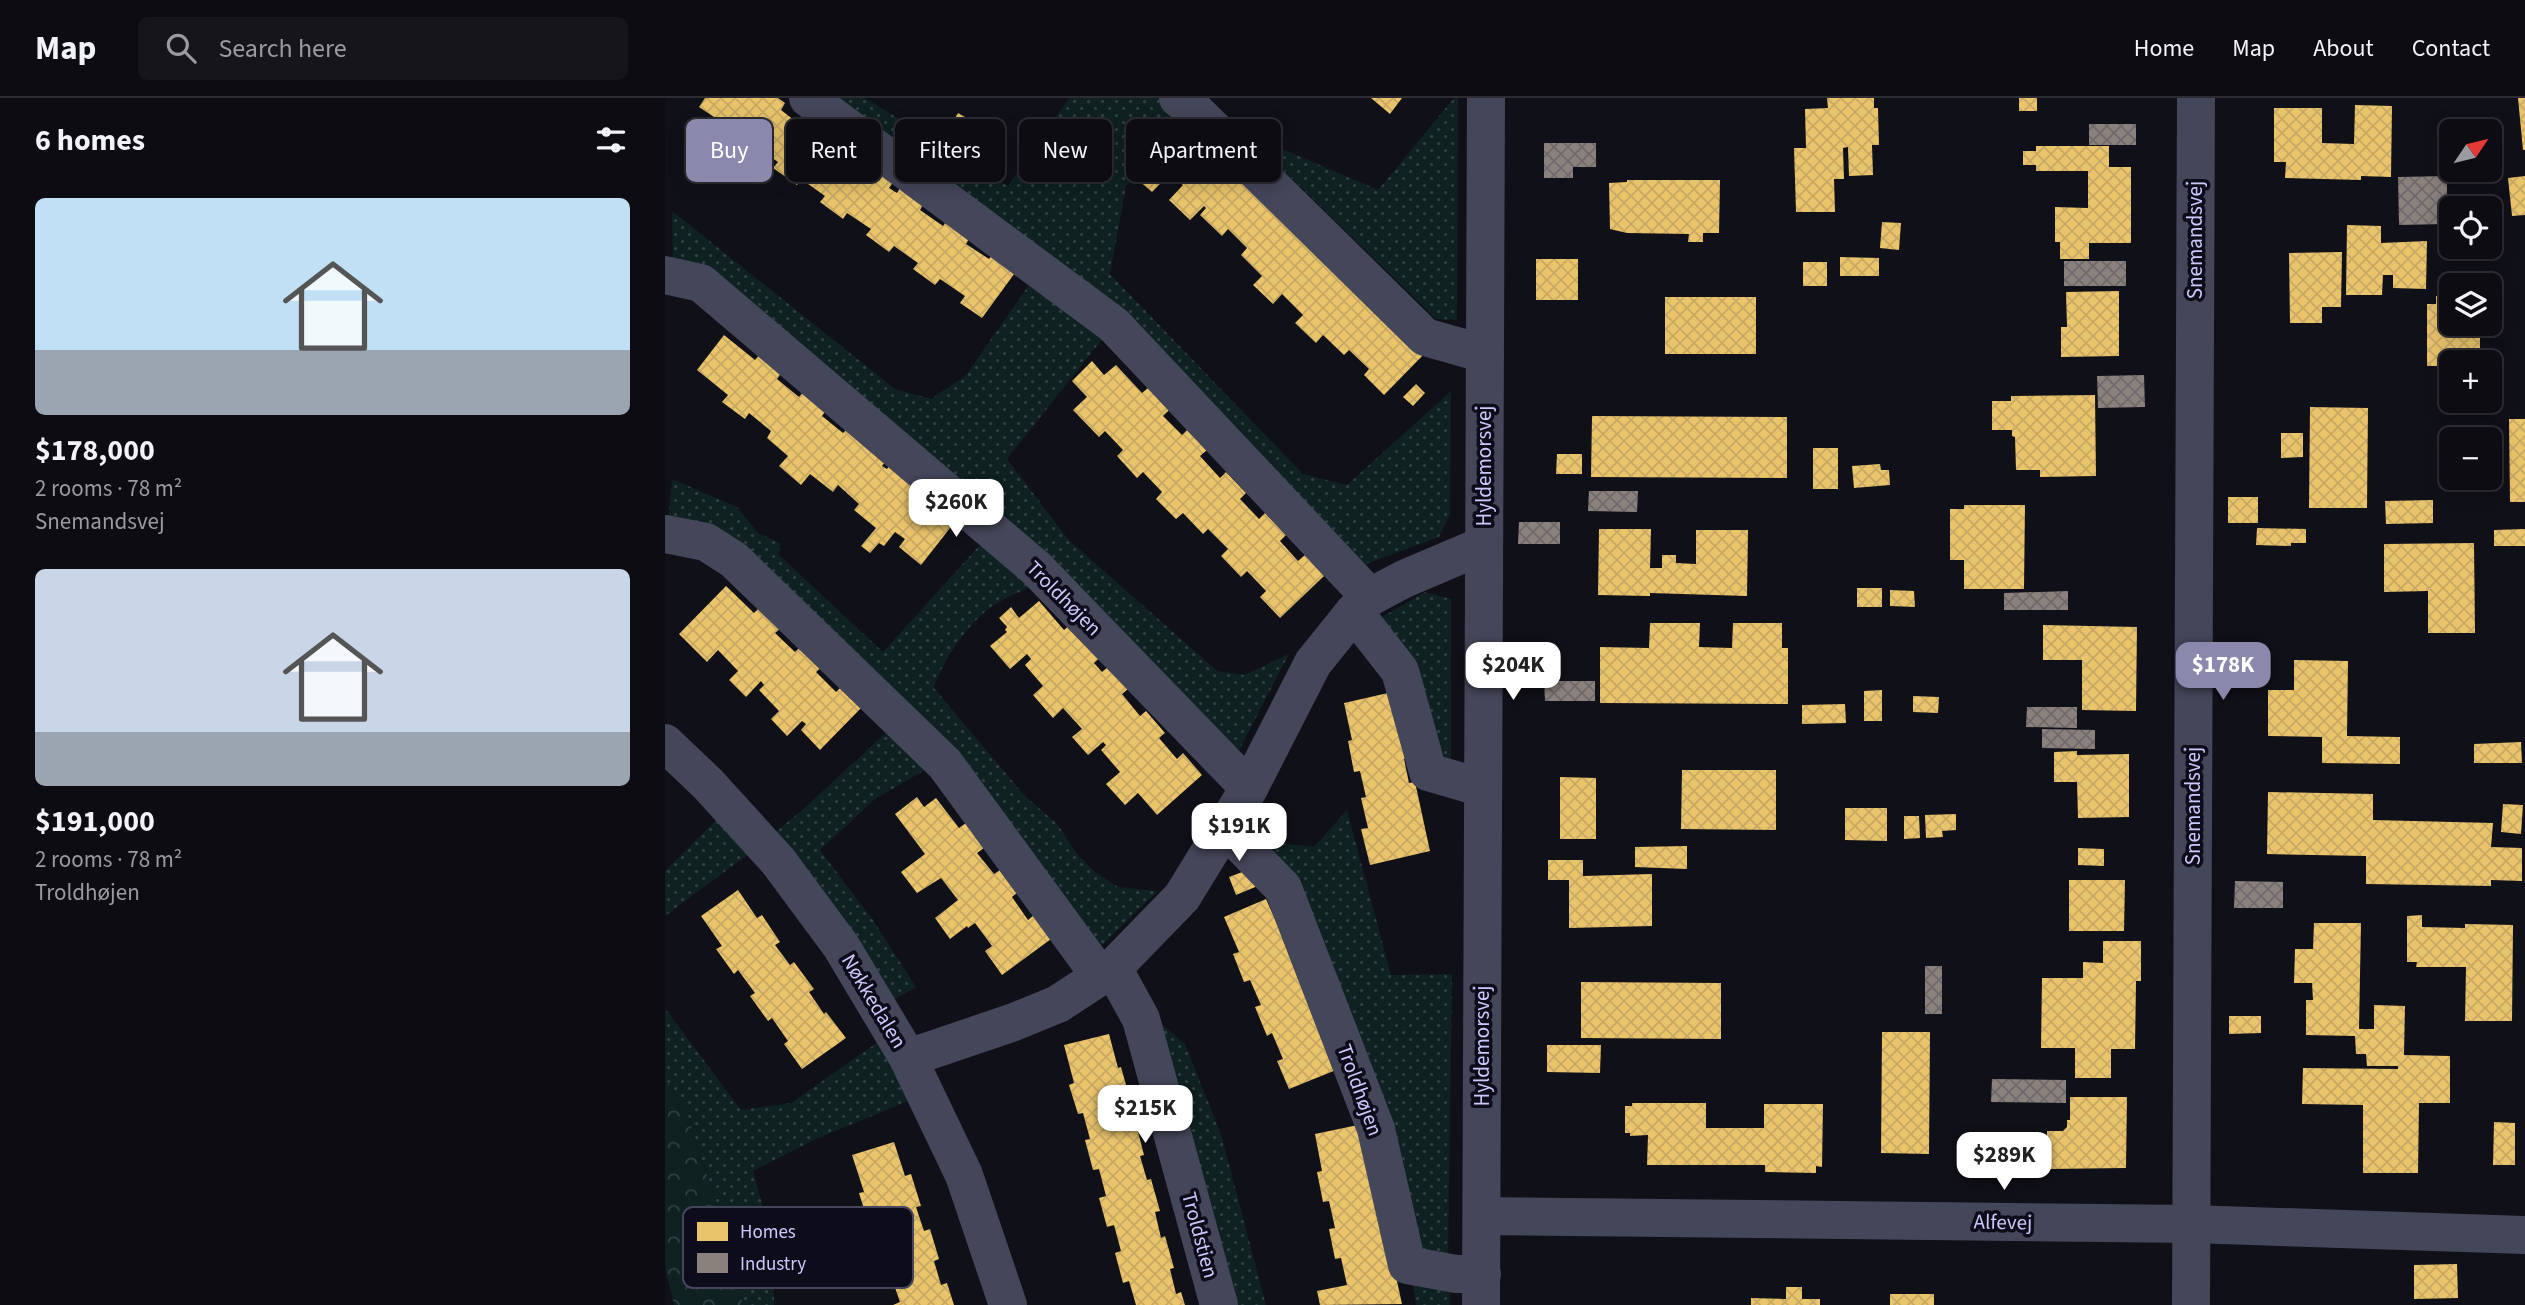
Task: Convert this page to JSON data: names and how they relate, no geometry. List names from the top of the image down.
{
  "streets": {
    "street": [
      "Snemandsvej",
      "Hyldemorsvej",
      "Troldhøjen",
      "Nøkkedalen",
      "Alfevej",
      "Troldstien"
    ]
  },
  "crossings": [
    ["Snemandsvej", "Alfevej"],
    ["Hyldemorsvej", "Troldhøjen"],
    ["Hyldemorsvej", "Alfevej"]
  ],
  "legend": ["Homes", "Industry"],
  "north": "top right",
  "page": {
    "header": "Map",
    "search": "Search here",
    "nav": [
      "Home",
      "Map",
      "About",
      "Contact"
    ],
    "heading": "6 homes",
    "map_buttons": ["+", "−"],
    "chip": [
      "Buy",
      "Rent",
      "Filters",
      "New",
      "Apartment"
    ],
    "list": [
      {
        "name": "$178,000",
        "note": "2 rooms · 78 m² · Snemandsvej"
      },
      {
        "name": "$191,000",
        "note": "2 rooms · 78 m² · Troldhøjen"
      }
    ],
    "price": [
      "$260K",
      "$204K",
      "$178K",
      "$191K",
      "$215K",
      "$289K"
    ]
  }
}
